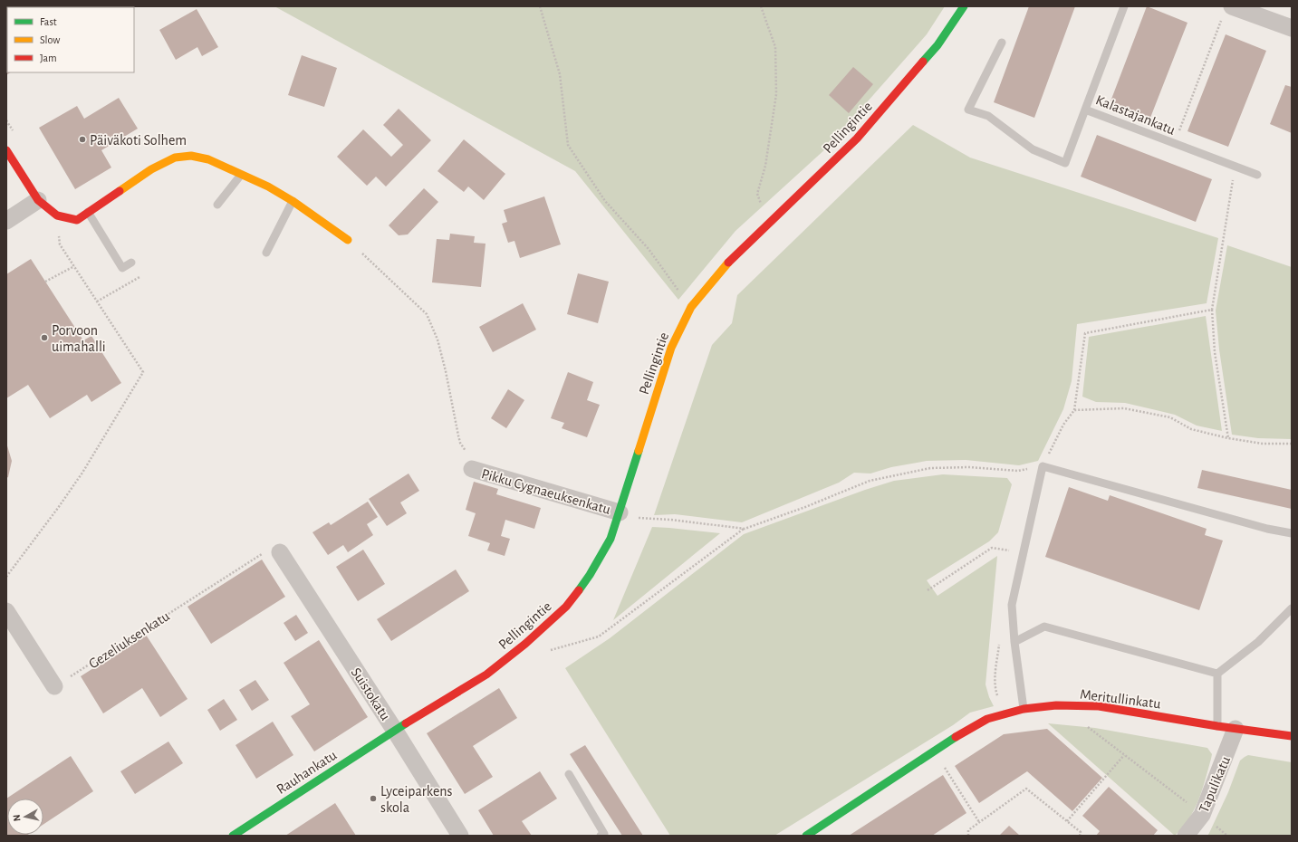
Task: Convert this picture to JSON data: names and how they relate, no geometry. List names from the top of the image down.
{
  "streets": {
    "street": [
      "Pellingintie",
      "Pikku Cygnaeuksenkatu",
      "Suistokatu",
      "Meritullinkatu",
      "Rauhankatu",
      "Tapulikatu"
    ],
    "lane": ["Kalastajankatu"],
    "path": ["Gezeliuksenkatu"]
  },
  "crossings": [
    ["Pellingintie", "Pikku Cygnaeuksenkatu"],
    ["Pellingintie", "Suistokatu"],
    ["Pellingintie", "Rauhankatu"],
    ["Gezeliuksenkatu", "Suistokatu"],
    ["Suistokatu", "Rauhankatu"],
    ["Meritullinkatu", "Tapulikatu"]
  ],
  "places": ["Päiväkoti Solhem", "Porvoon uimahalli", "Lyceiparkens skola"],
  "legend": ["Fast", "Slow", "Jam"],
  "north": "left"
}
